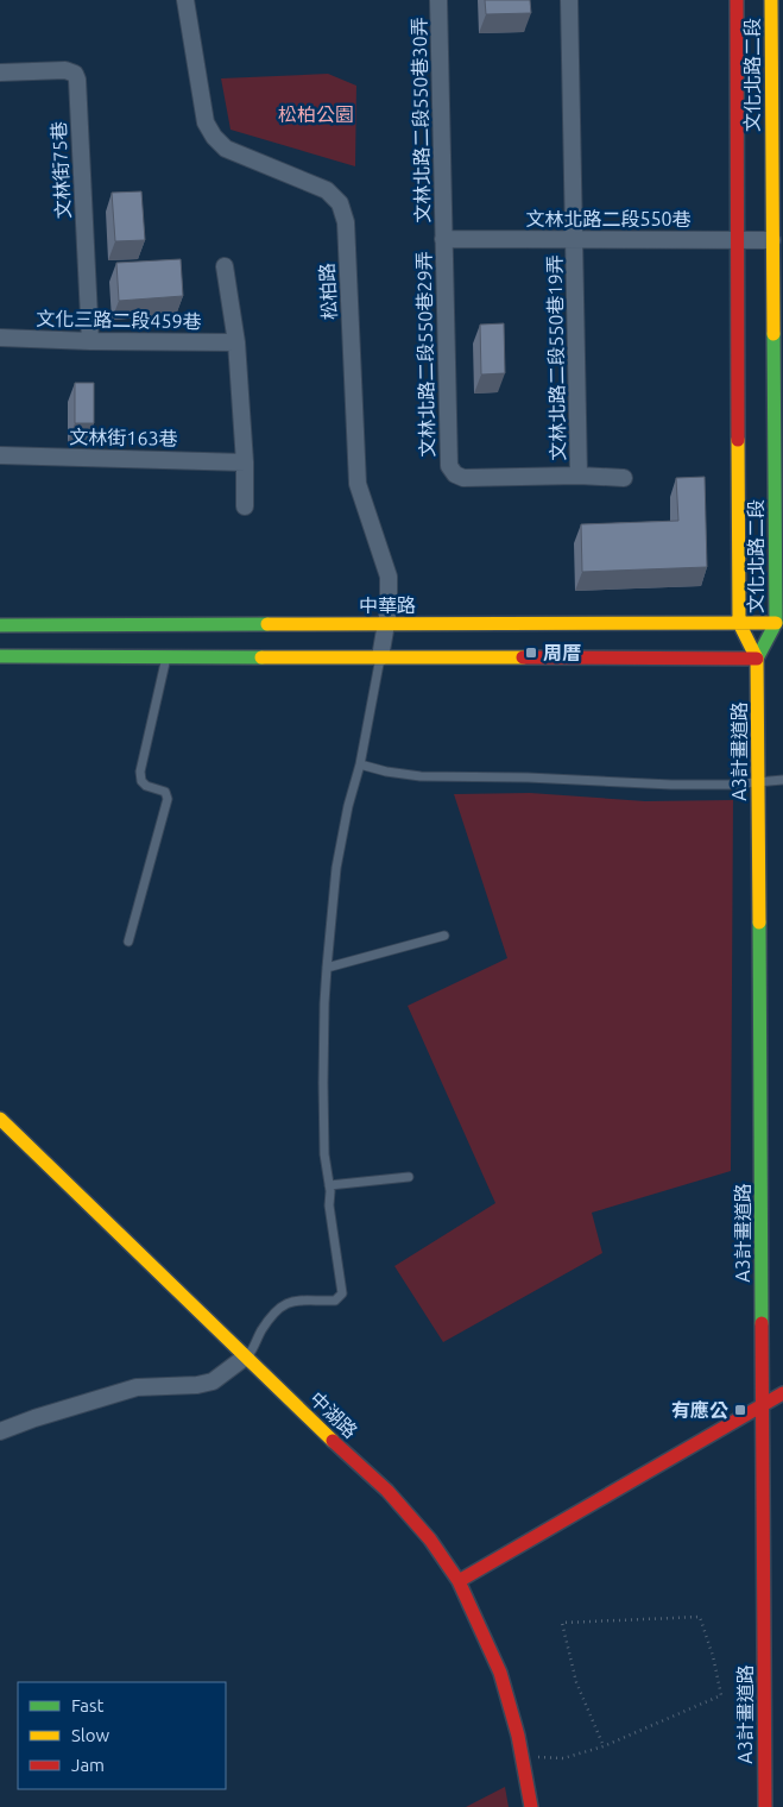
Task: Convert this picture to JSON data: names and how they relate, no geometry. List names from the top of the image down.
{
  "streets": {
    "street": [
      "文化北路二段",
      "文林北路二段550巷30弄",
      "文林街75巷",
      "文林北路二段550巷",
      "松柏路",
      "文化三路二段459巷",
      "文林北路二段550巷29弄",
      "文林北路二段550巷19弄",
      "文林街163巷",
      "中華路",
      "A3計畫道路",
      "中湖路"
    ]
  },
  "crossings": [
    ["文化北路二段", "文林北路二段550巷"],
    ["文化北路二段", "中華路"],
    ["文化北路二段", "A3計畫道路"],
    ["文林北路二段550巷30弄", "文林北路二段550巷"],
    ["文林北路二段550巷30弄", "文林北路二段550巷29弄"],
    ["文林街75巷", "文化三路二段459巷"],
    ["文林北路二段550巷", "文林北路二段550巷29弄"],
    ["文林北路二段550巷", "文林北路二段550巷19弄"],
    ["松柏路", "中華路"],
    ["文林北路二段550巷29弄", "文林北路二段550巷19弄"]
  ],
  "parks": ["松柏公園"],
  "places": {
    "transit": ["周厝", "有應公"]
  },
  "legend": ["Fast", "Slow", "Jam"]
}
